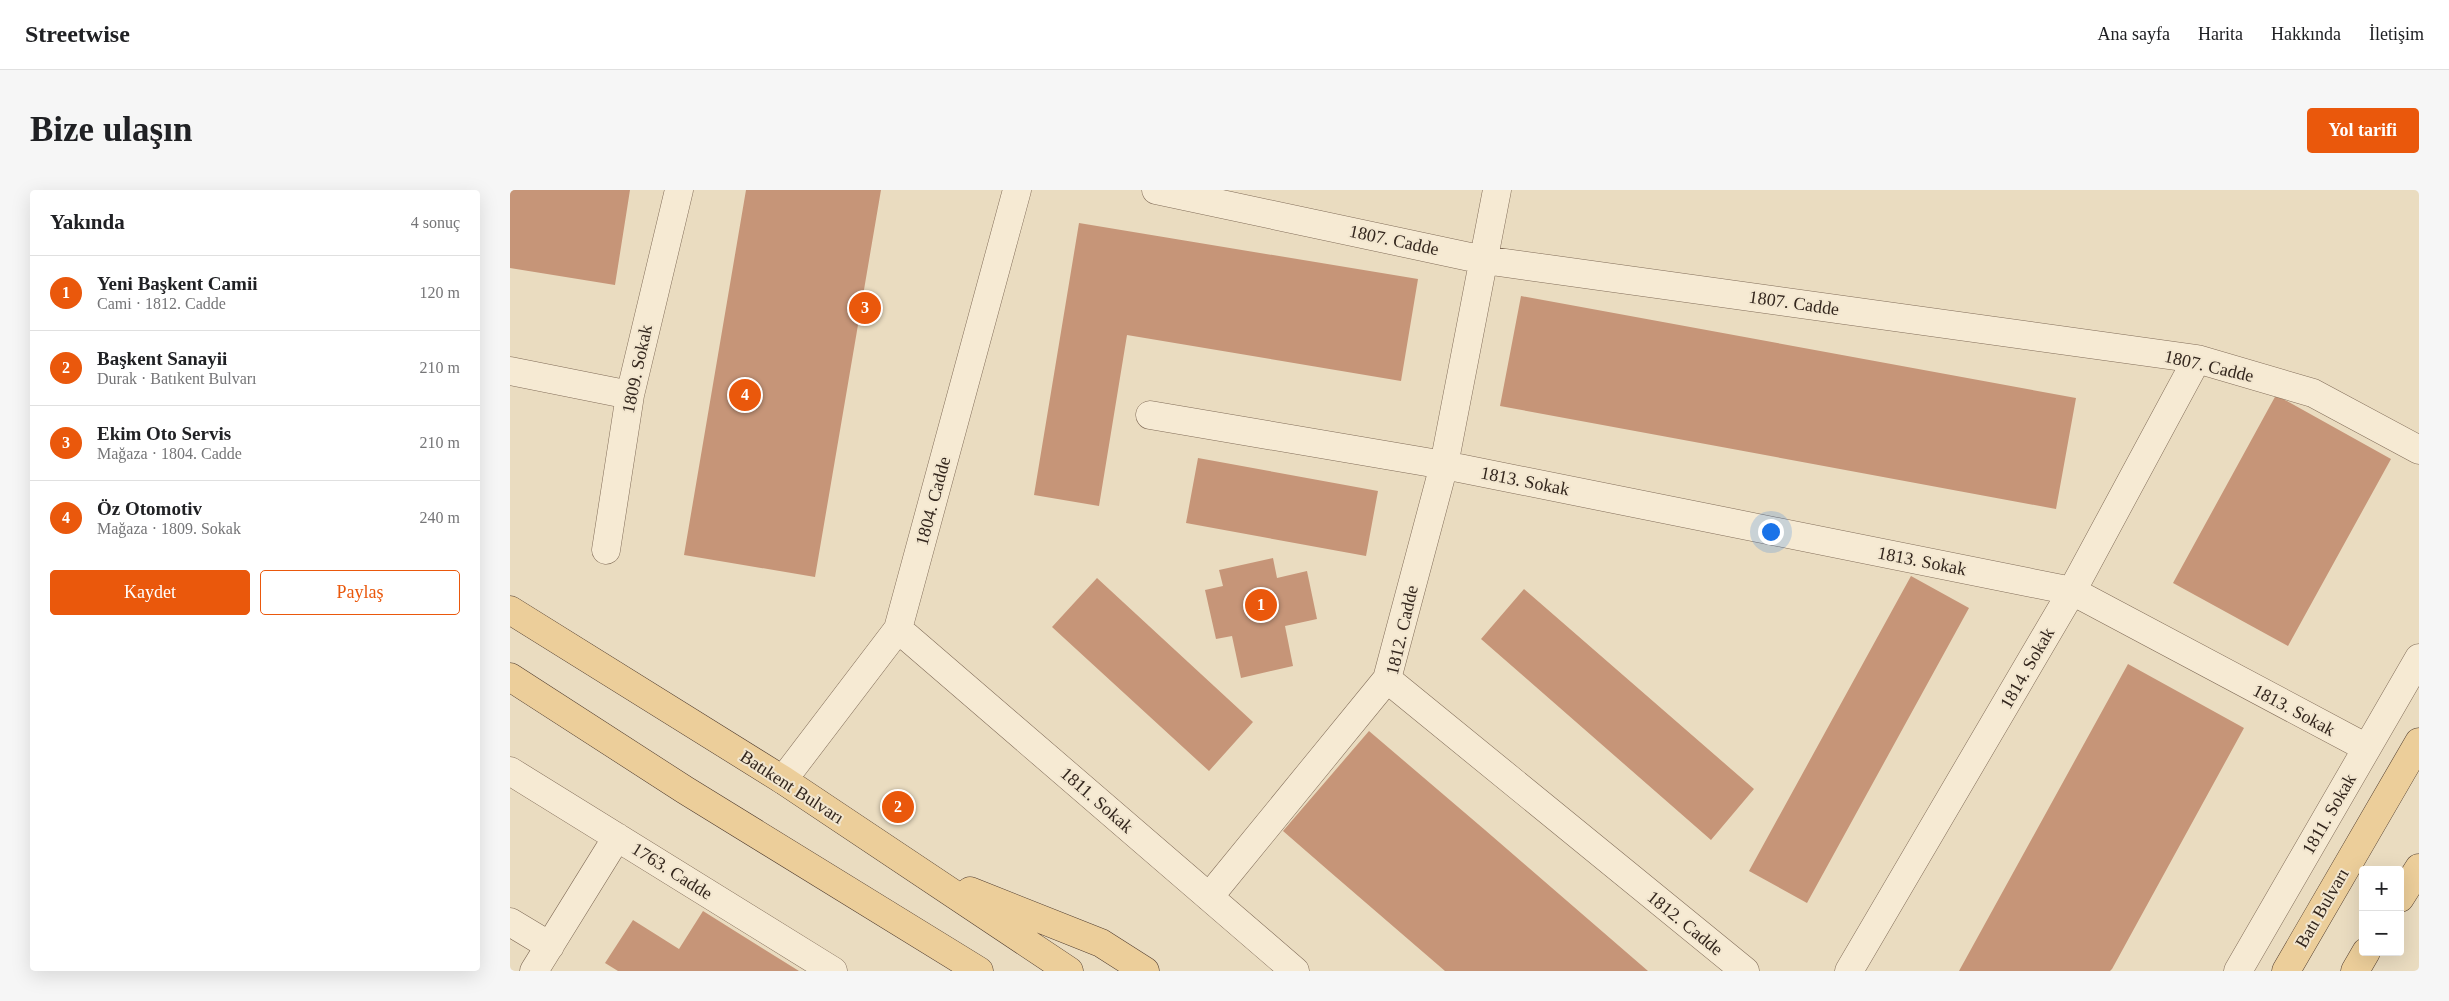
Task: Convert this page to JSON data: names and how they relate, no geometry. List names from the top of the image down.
{
  "streets": {
    "main road": ["Batıkent Bulvarı", "Batı Bulvarı"],
    "street": [
      "1807. Cadde",
      "1809. Sokak",
      "1813. Sokak",
      "1804. Cadde",
      "1812. Cadde",
      "1814. Sokak",
      "1811. Sokak",
      "1763. Cadde"
    ]
  },
  "crossings": [
    ["1807. Cadde", "1812. Cadde"],
    ["1807. Cadde", "1814. Sokak"],
    ["1813. Sokak", "1812. Cadde"],
    ["1813. Sokak", "1814. Sokak"],
    ["1813. Sokak", "1811. Sokak"],
    ["1804. Cadde", "Batıkent Bulvarı"],
    ["1804. Cadde", "1811. Sokak"]
  ],
  "page": {
    "header": "Streetwise",
    "nav": [
      "Ana sayfa",
      "Harita",
      "Hakkında",
      "İletişim"
    ],
    "buttons": [
      "Yol tarifi",
      ["Kaydet", "Paylaş"]
    ],
    "title": "Bize ulaşın",
    "heading": ["Yakında", "4 sonuç"],
    "list": [
      {
        "mark": "1",
        "name": "Yeni Başkent Camii",
        "note": "Cami · 1812. Cadde",
        "value": "120 m"
      },
      {
        "mark": "2",
        "name": "Başkent Sanayii",
        "note": "Durak · Batıkent Bulvarı",
        "value": "210 m"
      },
      {
        "mark": "3",
        "name": "Ekim Oto Servis",
        "note": "Mağaza · 1804. Cadde",
        "value": "210 m"
      },
      {
        "mark": "4",
        "name": "Öz Otomotiv",
        "note": "Mağaza · 1809. Sokak",
        "value": "240 m"
      }
    ],
    "pins": [
      "3",
      "4",
      "1",
      "2"
    ],
    "map_buttons": ["+", "−"]
  }
}
